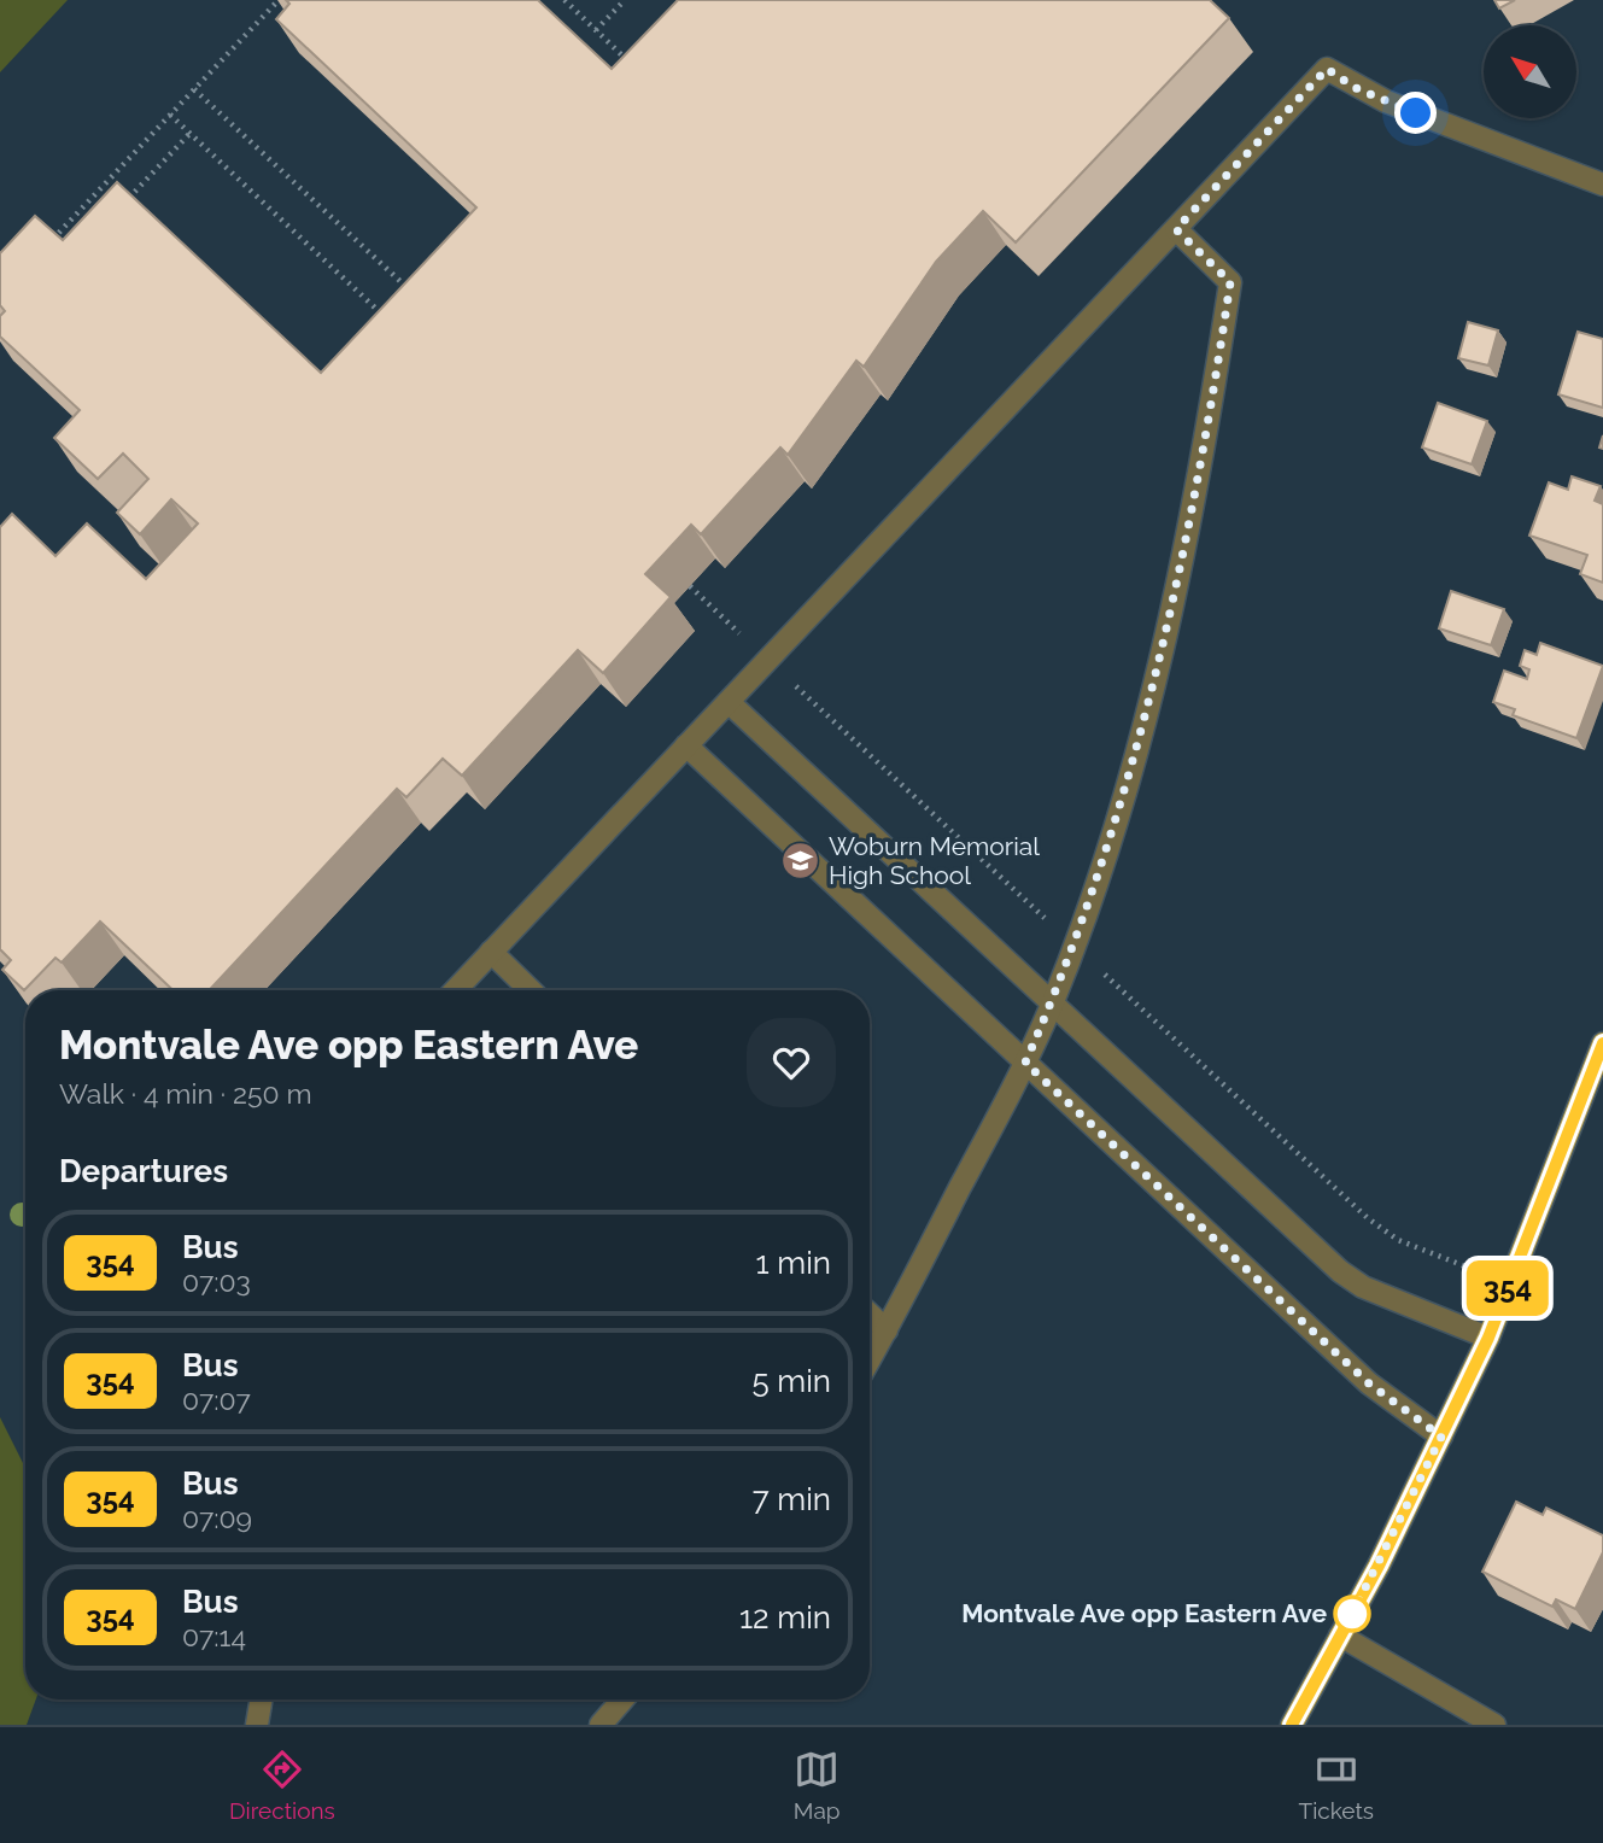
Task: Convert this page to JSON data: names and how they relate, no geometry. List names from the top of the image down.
{
  "places": {
    "school or university": ["Woburn Memorial High School"],
    "other": ["Montvale Ave opp Eastern Ave"]
  },
  "lines": ["bus line 354"],
  "north": "top left",
  "page": {
    "on_map": "354",
    "heading": [
      ["Montvale Ave opp Eastern Ave", "Walk · 4 min · 250 m"],
      "Departures"
    ],
    "list": [
      {
        "mark": "354",
        "name": "Bus",
        "note": "07:03",
        "value": "1 min"
      },
      {
        "mark": "354",
        "name": "Bus",
        "note": "07:07",
        "value": "5 min"
      },
      {
        "mark": "354",
        "name": "Bus",
        "note": "07:09",
        "value": "7 min"
      },
      {
        "mark": "354",
        "name": "Bus",
        "note": "07:14",
        "value": "12 min"
      }
    ],
    "tabs": ["Directions", "Map", "Tickets"]
  }
}
